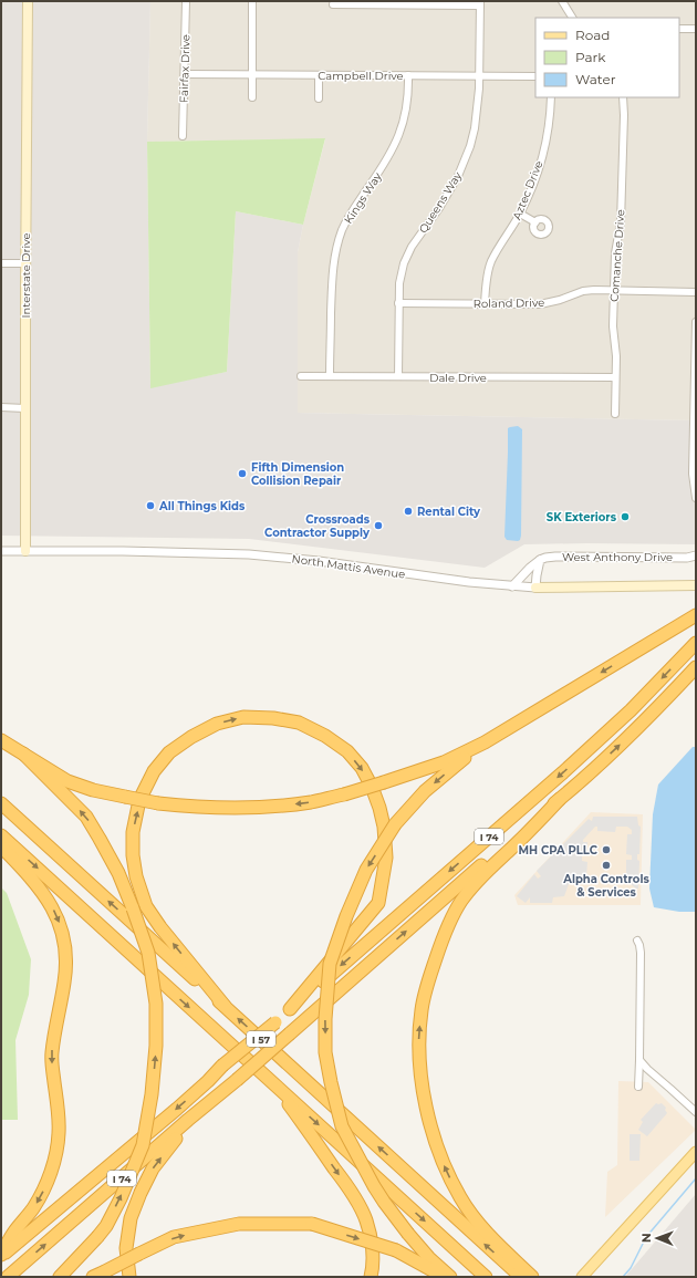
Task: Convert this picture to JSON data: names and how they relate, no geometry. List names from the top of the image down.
{
  "streets": {
    "highway": ["I 74", "I 57"],
    "main road": ["Interstate Drive", "North Mattis Avenue"],
    "street": [
      "Fairfax Drive",
      "Campbell Drive",
      "Aztec Drive",
      "Kings Way",
      "Queens Way",
      "Comanche Drive",
      "Roland Drive",
      "Dale Drive",
      "West Anthony Drive"
    ]
  },
  "crossings": [
    ["Fairfax Drive", "Campbell Drive"],
    ["Campbell Drive", "Kings Way"],
    ["Campbell Drive", "Queens Way"],
    ["Aztec Drive", "Roland Drive"],
    ["Kings Way", "Dale Drive"],
    ["Queens Way", "Roland Drive"],
    ["Queens Way", "Dale Drive"],
    ["Comanche Drive", "Roland Drive"],
    ["Comanche Drive", "Dale Drive"],
    ["Interstate Drive", "North Mattis Avenue"]
  ],
  "places": [
    "Fifth Dimension Collision Repair",
    "All Things Kids",
    "Rental City",
    "SK Exteriors",
    "Crossroads Contractor Supply",
    "MH CPA PLLC",
    "Alpha Controls & Services"
  ],
  "legend": ["Road", "Park", "Water"],
  "north": "left"
}
